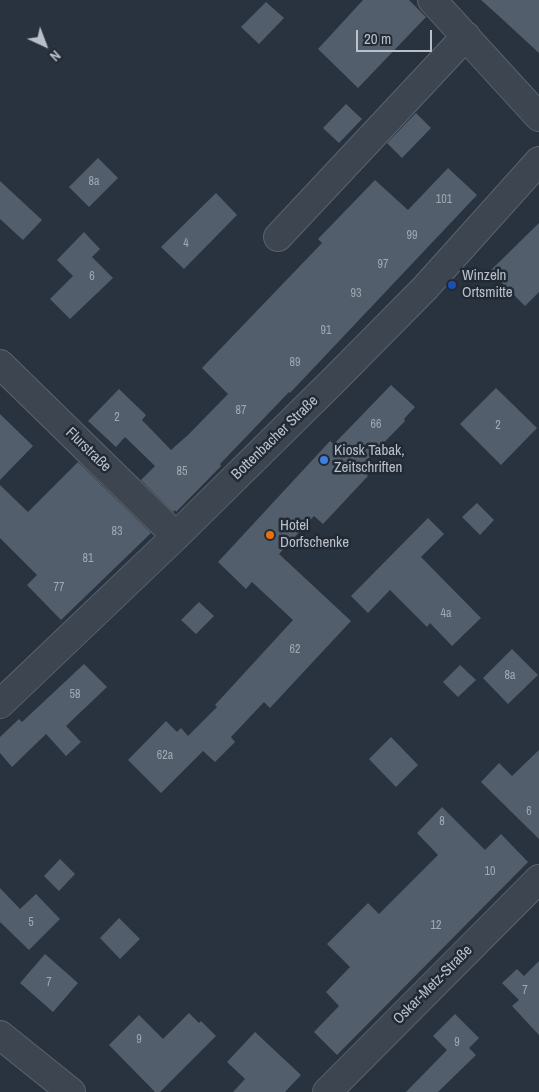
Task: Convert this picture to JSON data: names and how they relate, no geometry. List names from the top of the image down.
{
  "streets": {
    "street": ["Bottenbacher Straße", "Flurstraße", "Oskar-Metz-Straße"]
  },
  "crossings": [
    ["Bottenbacher Straße", "Flurstraße"]
  ],
  "places": ["Winzeln Ortsmitte", "Kiosk Tabak, Zeitschriften", "Hotel Dorfschenke"],
  "house_numbers": [
    "8a",
    "101",
    "99",
    "4",
    "97",
    "6",
    "93",
    "91",
    "89",
    "87",
    "2",
    "66",
    "2",
    "85",
    "83",
    "81",
    "77",
    "4a",
    "62",
    "8a",
    "58",
    "62a",
    "6",
    "8",
    "10",
    "5",
    "12",
    "7",
    "7",
    "9",
    "9"
  ],
  "scale_bar": "20 m",
  "north": "bottom right"
}
